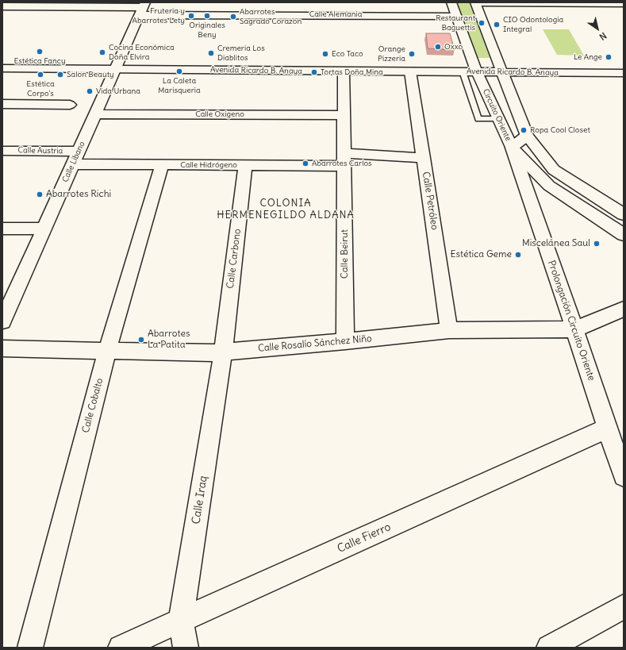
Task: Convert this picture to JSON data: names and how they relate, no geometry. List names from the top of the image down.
{
  "streets": {
    "street": [
      "Calle Alemania",
      "Avenida Ricardo B. Anaya",
      "Calle Oxígeno",
      "Circuito Oriente",
      "Calle Austria",
      "Calle Libano",
      "Calle Hidrógeno",
      "Calle Petróleo",
      "Calle Beirut",
      "Calle Carbono",
      "Prolongación Circuito Oriente",
      "Calle Rosalío Sánchez Niño",
      "Calle Cobalto",
      "Calle Iraq",
      "Calle Fierro"
    ]
  },
  "crossings": [
    ["Calle Alemania", "Circuito Oriente"],
    ["Calle Alemania", "Calle Libano"],
    ["Avenida Ricardo B. Anaya", "Circuito Oriente"],
    ["Avenida Ricardo B. Anaya", "Calle Libano"],
    ["Avenida Ricardo B. Anaya", "Calle Petróleo"],
    ["Avenida Ricardo B. Anaya", "Calle Beirut"],
    ["Calle Oxígeno", "Calle Libano"],
    ["Calle Oxígeno", "Calle Beirut"],
    ["Circuito Oriente", "Prolongación Circuito Oriente"],
    ["Calle Austria", "Calle Libano"],
    ["Calle Libano", "Calle Hidrógeno"],
    ["Calle Hidrógeno", "Calle Petróleo"],
    ["Calle Hidrógeno", "Calle Beirut"],
    ["Calle Hidrógeno", "Calle Carbono"],
    ["Calle Hidrógeno", "Calle Cobalto"],
    ["Calle Petróleo", "Calle Rosalío Sánchez Niño"],
    ["Calle Beirut", "Calle Rosalío Sánchez Niño"],
    ["Calle Carbono", "Calle Rosalío Sánchez Niño"],
    ["Calle Carbono", "Calle Iraq"],
    ["Prolongación Circuito Oriente", "Calle Rosalío Sánchez Niño"],
    ["Prolongación Circuito Oriente", "Calle Fierro"],
    ["Calle Rosalío Sánchez Niño", "Calle Cobalto"],
    ["Calle Rosalío Sánchez Niño", "Calle Iraq"],
    ["Calle Iraq", "Calle Fierro"]
  ],
  "districts": ["COLONIA HERMENEGILDO ALDANA"],
  "places": [
    "Fruteria y Abarrotes Lety",
    "Originales Beny",
    "Abarrotes Sagrado Corazon",
    "Restaurant Baguettis",
    "CIO Odontologia Integral",
    "Oxxo",
    "Estética Fancy",
    "Cocina Económica Doña Elvira",
    "Cremeria Los Diablitos",
    "Eco Taco",
    "Orange Pizzeria",
    "Le Ange",
    "La Caleta Marisqueria",
    "Tortas Doña Mina",
    "Estética Corpo's",
    "Salon Beauty",
    "Vida Urbana",
    "Ropa Cool Closet",
    "Abarrotes Carlos",
    "Abarrotes Richi",
    "Miscelánea Saul",
    "Estética Geme",
    "Abarrotes La Patita"
  ],
  "north": "bottom right"
}
